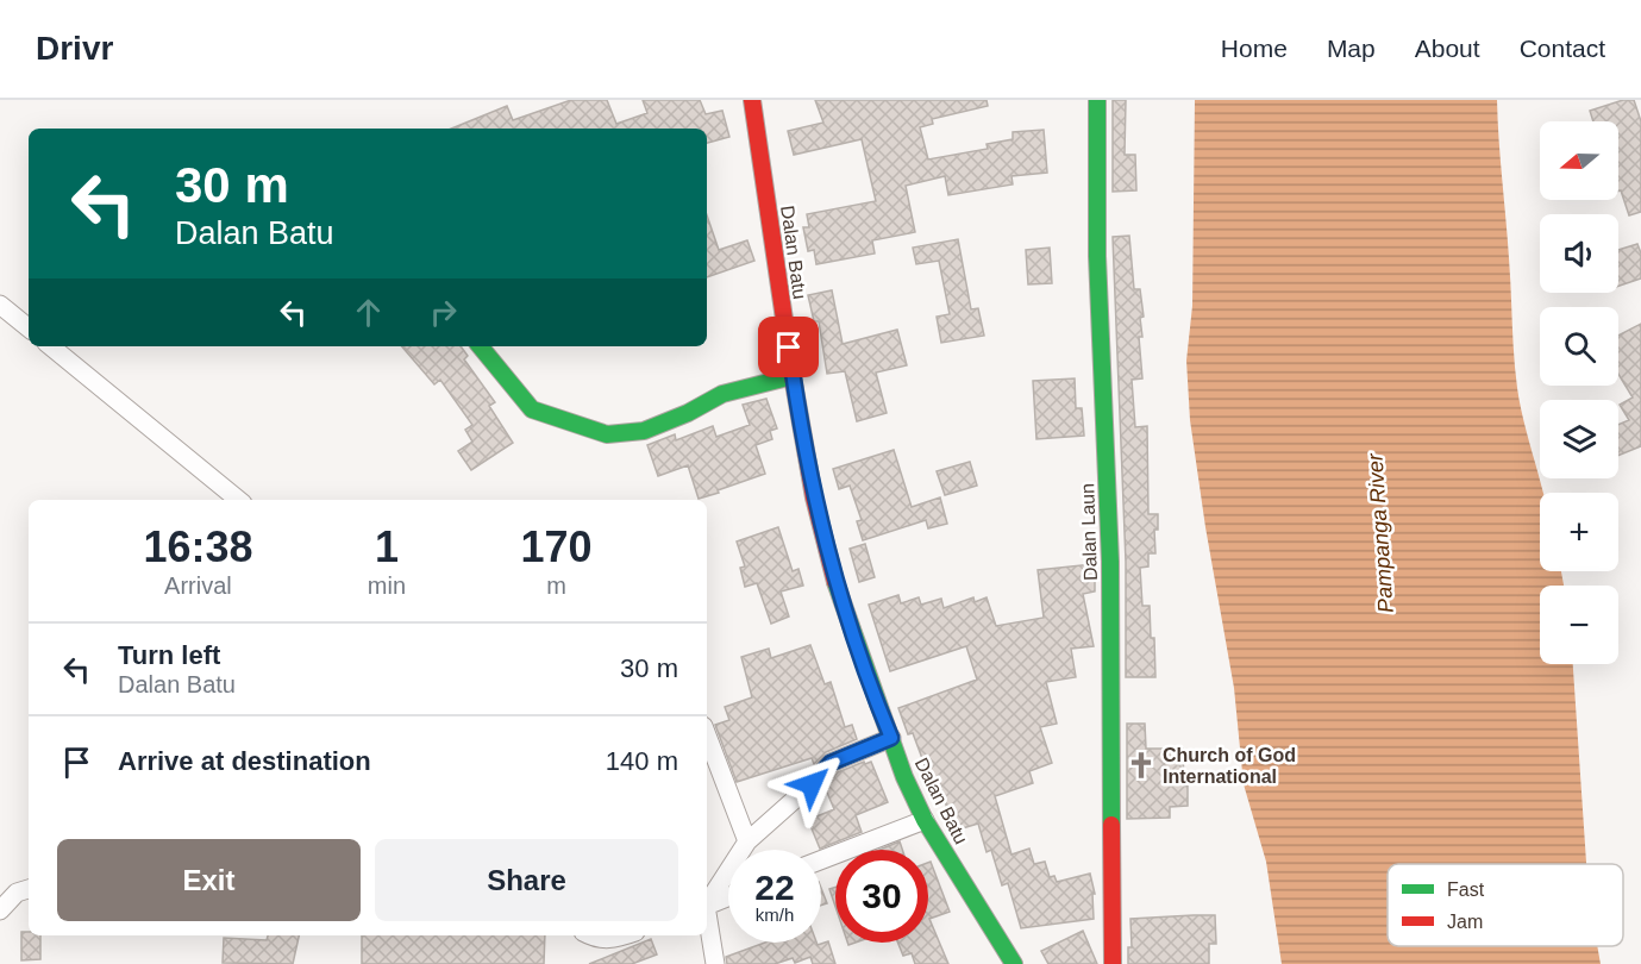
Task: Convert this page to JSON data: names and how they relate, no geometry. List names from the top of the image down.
{
  "streets": {
    "street": ["Dalan Batu", "Dalan Laun"]
  },
  "water": ["Pampanga River"],
  "places": {
    "church": ["Church of God International"]
  },
  "legend": ["Fast", "Jam"],
  "north": "left",
  "page": {
    "header": "Drivr",
    "nav": [
      "Home",
      "Map",
      "About",
      "Contact"
    ],
    "map_buttons": ["+", "−"],
    "turn": ["30 m", "Dalan Batu"],
    "eta": [
      "16:38",
      "Arrival",
      "1",
      "min",
      "170",
      "m"
    ],
    "list": [
      {
        "name": "Turn left",
        "note": "Dalan Batu",
        "value": "30 m"
      },
      {
        "name": "Arrive at destination",
        "value": "140 m"
      }
    ],
    "buttons": ["Exit", "Share"],
    "speed": "22 km/h",
    "limit": "30"
  }
}
